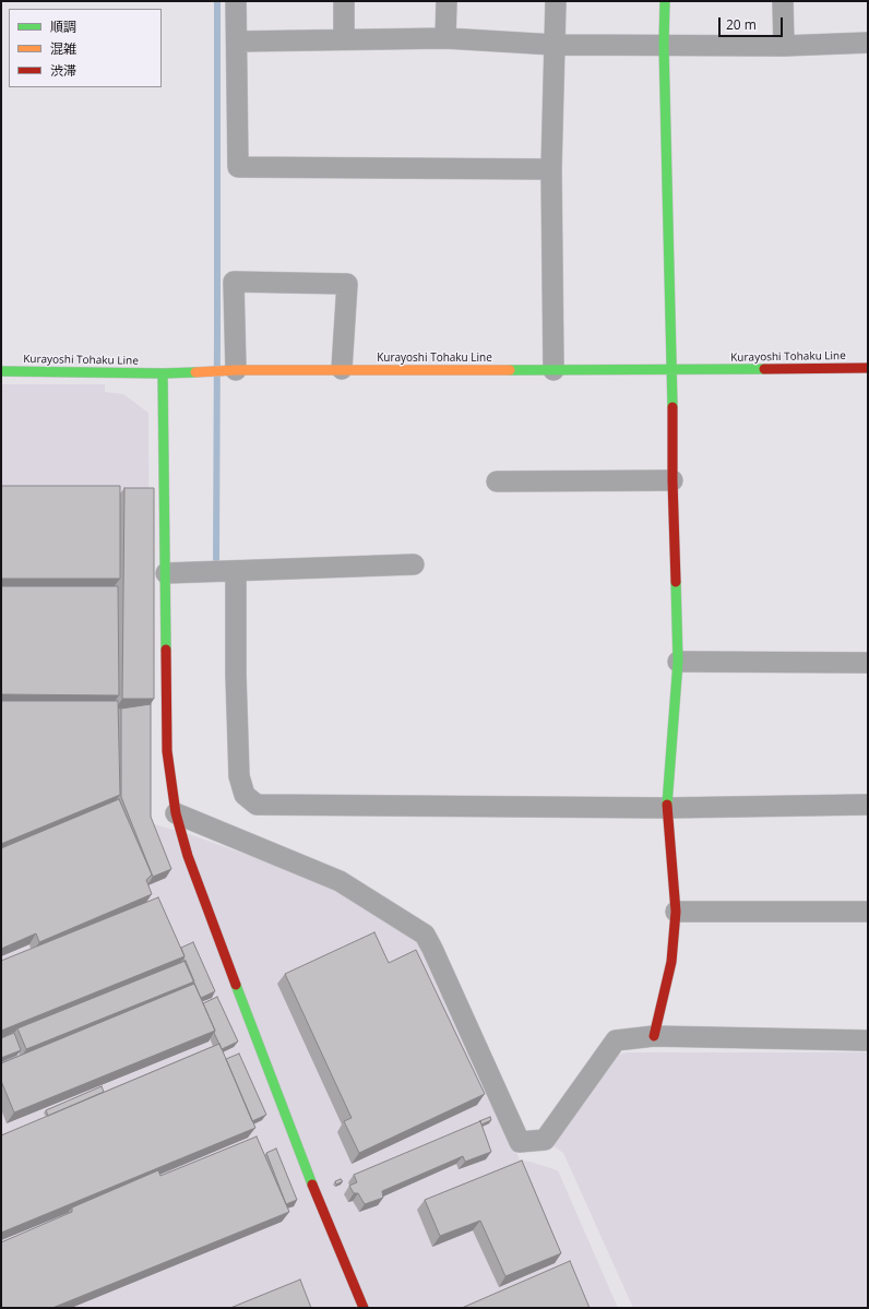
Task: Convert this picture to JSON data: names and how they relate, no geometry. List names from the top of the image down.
{
  "streets": {
    "street": ["Kurayoshi Tohaku Line"]
  },
  "legend": ["順調", "混雑", "渋滞"],
  "scale_bar": "20 m"
}
